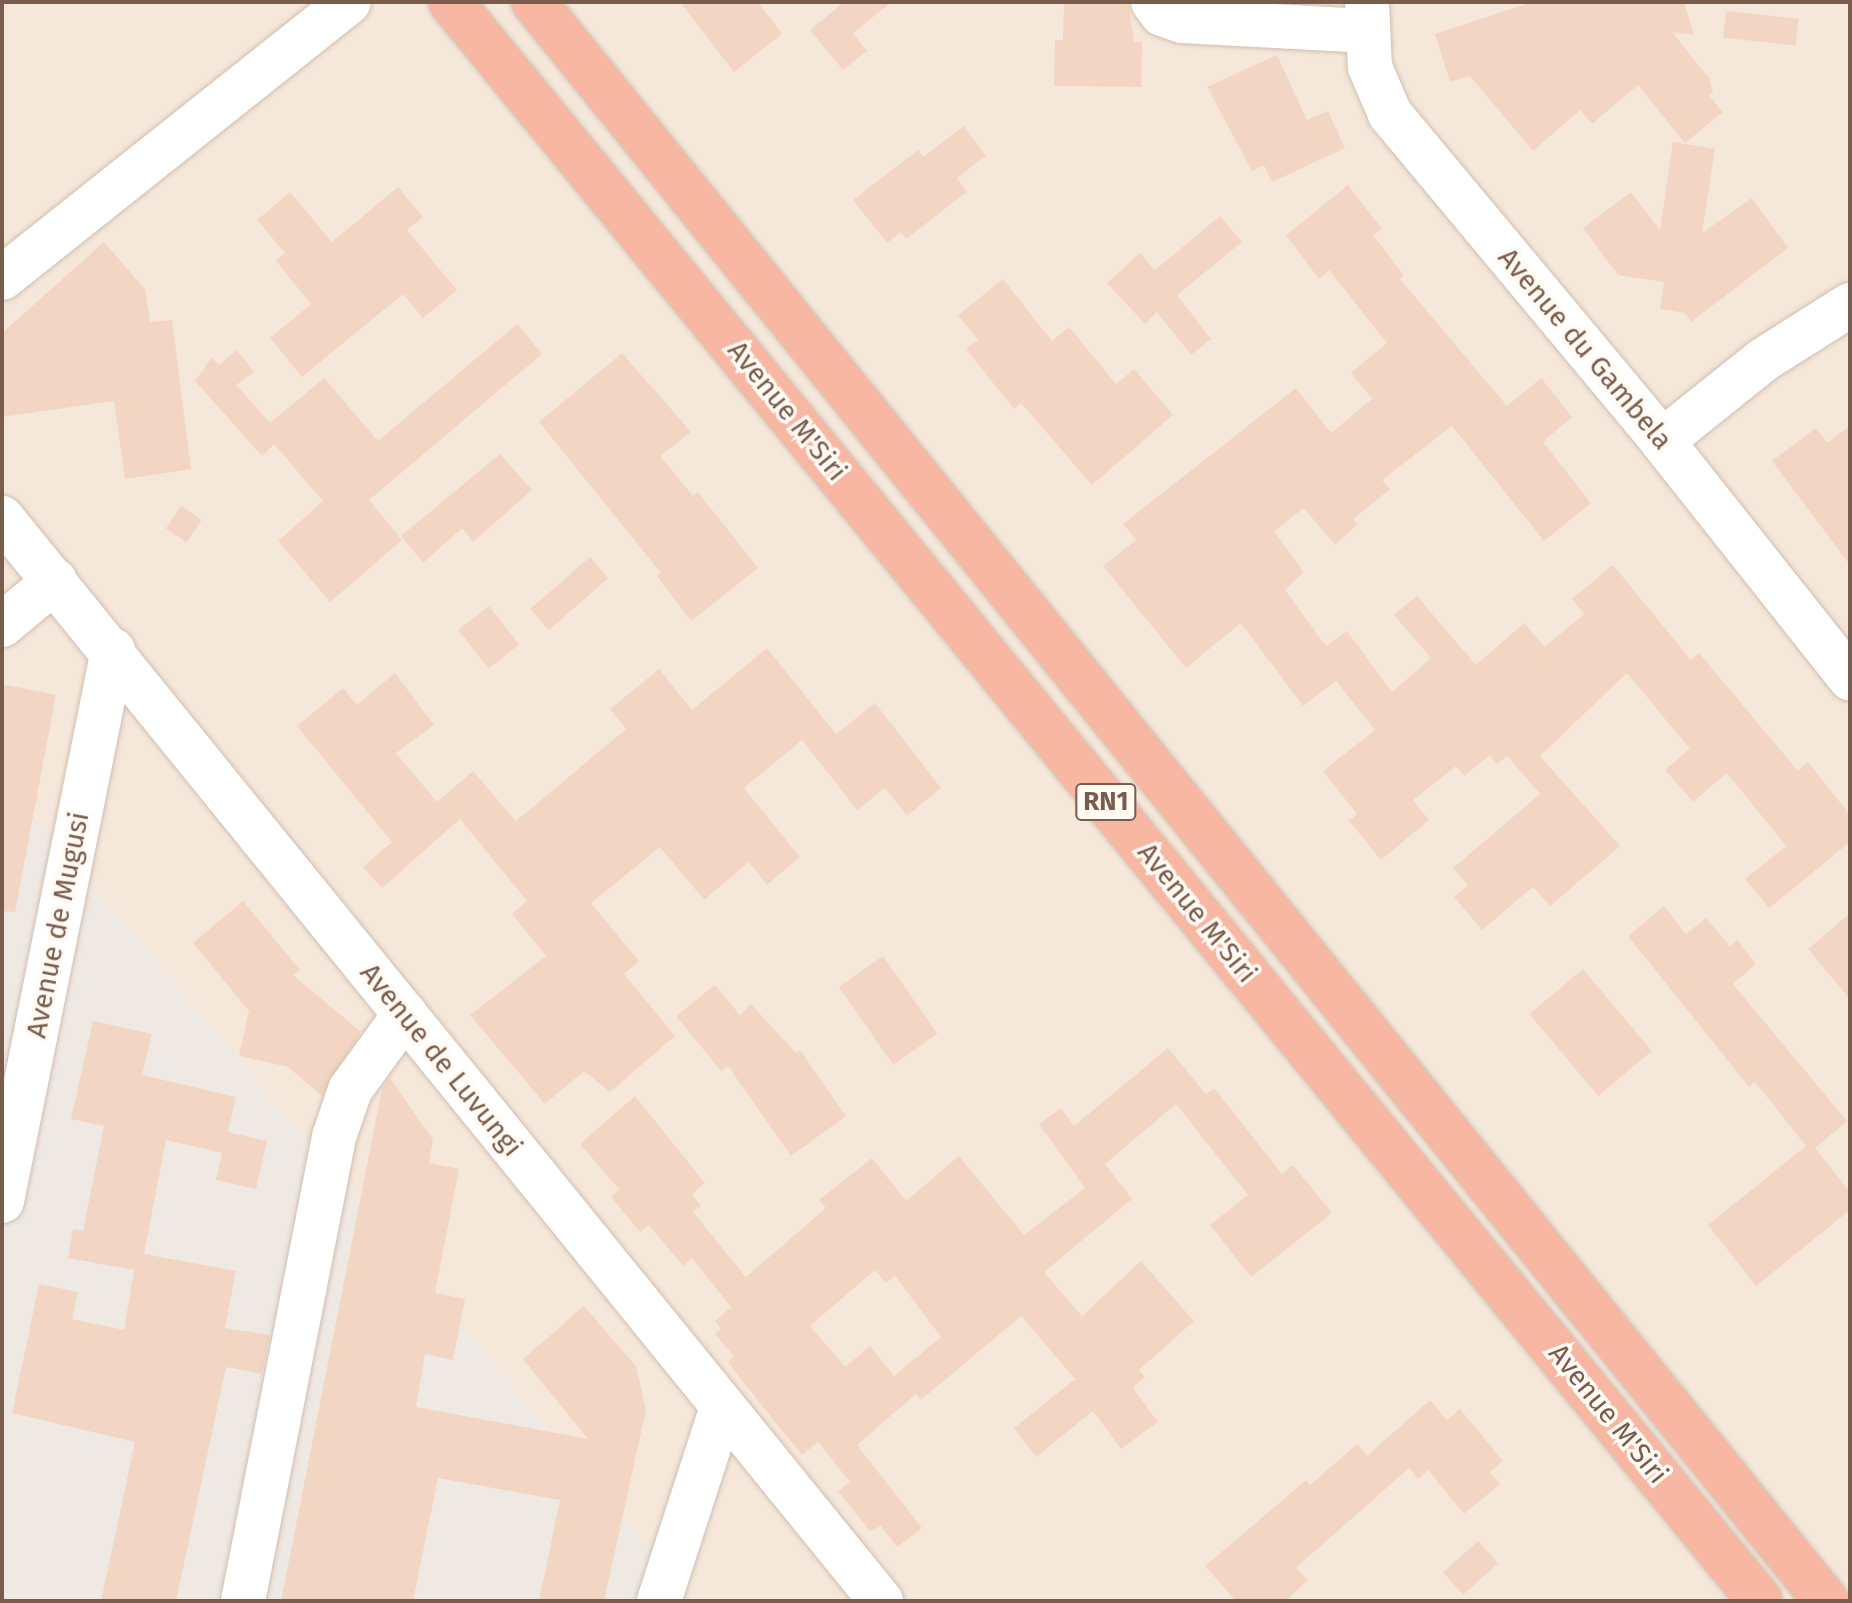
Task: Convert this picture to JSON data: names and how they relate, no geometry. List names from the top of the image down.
{
  "streets": {
    "highway": ["Avenue M'Siri", "RN1"],
    "street": ["Avenue du Gambela", "Avenue de Mugusi", "Avenue de Luvungi"]
  },
  "crossings": [
    ["Avenue de Mugusi", "Avenue de Luvungi"]
  ]
}
